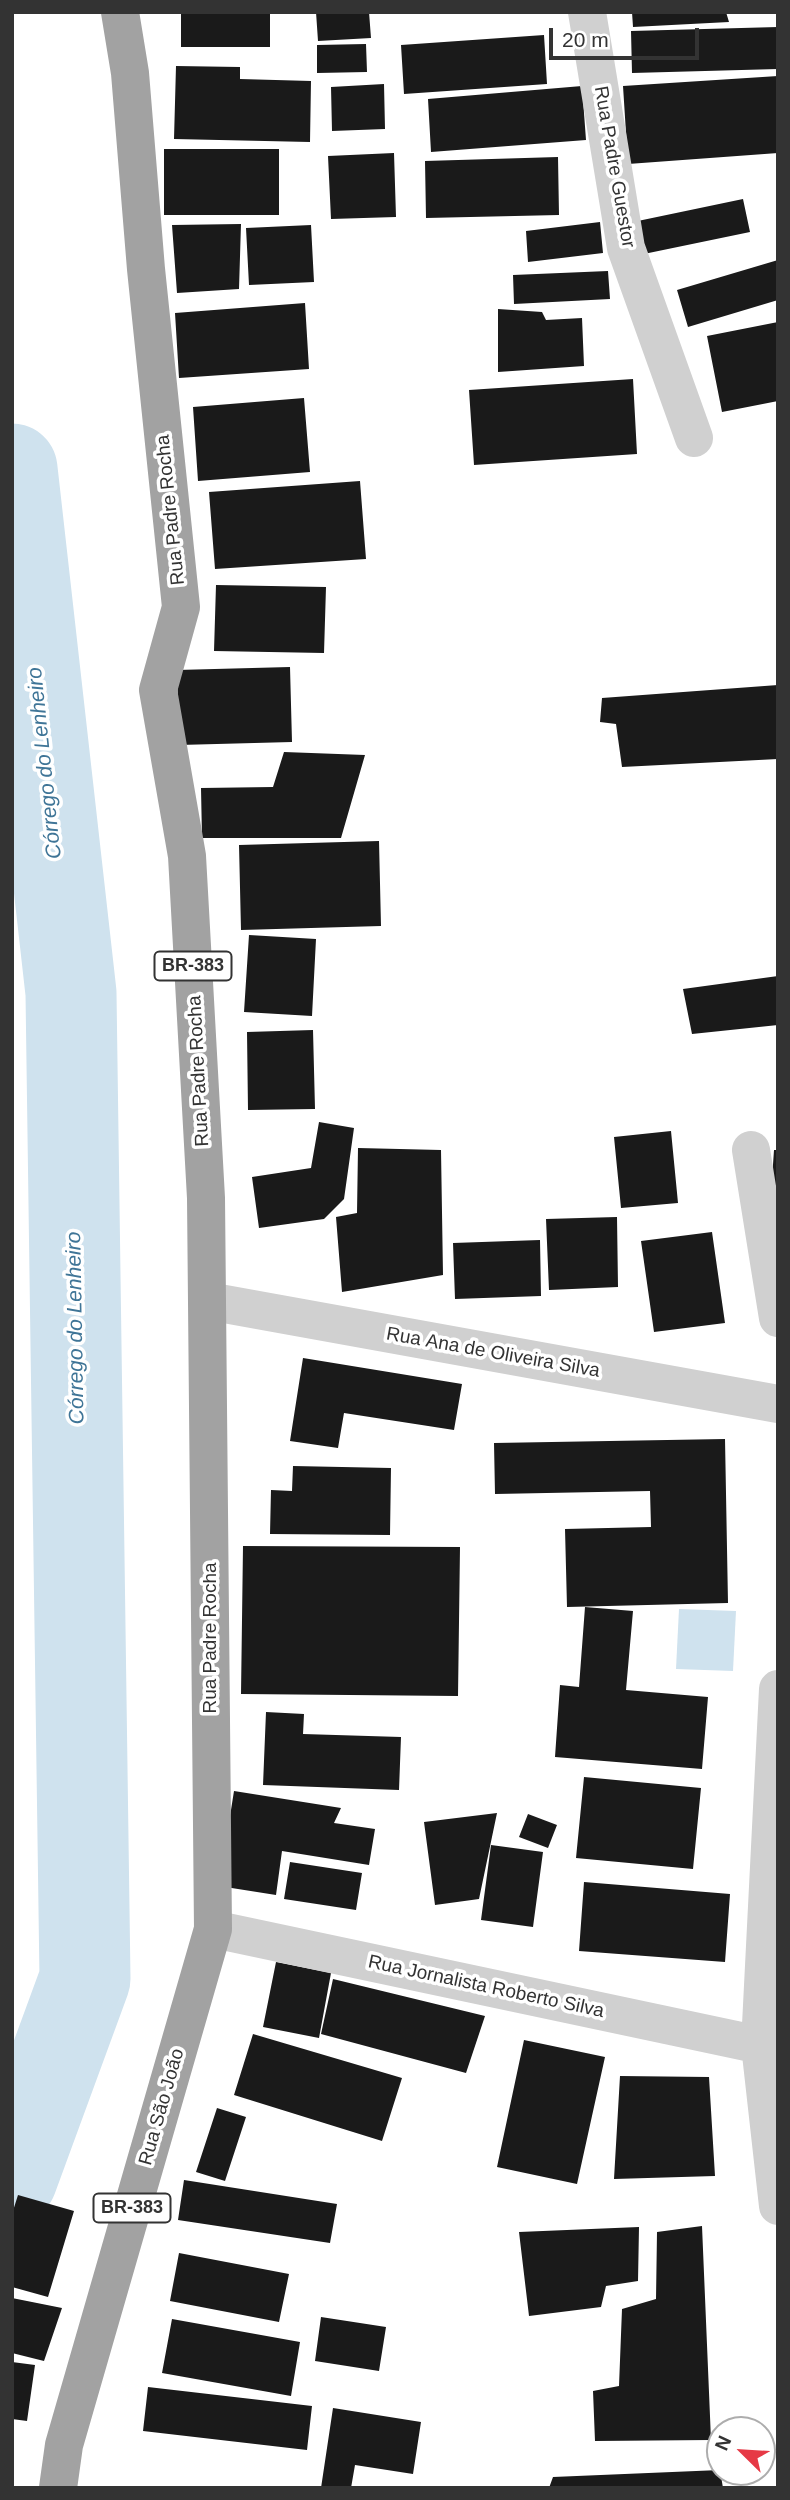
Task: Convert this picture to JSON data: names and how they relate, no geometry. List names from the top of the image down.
{
  "streets": {
    "highway": ["Rua Padre Rocha", "BR-383", "Rua São João"],
    "street": ["Rua Padre Guestor", "Rua Ana de Oliveira Silva", "Rua Jornalista Roberto Silva"]
  },
  "crossings": [
    ["Rua Padre Rocha", "Rua Ana de Oliveira Silva"],
    ["Rua Padre Rocha", "Rua Jornalista Roberto Silva"],
    ["Rua Padre Rocha", "Rua São João"],
    ["Rua Jornalista Roberto Silva", "Rua São João"]
  ],
  "water": ["Córrego do Lenheiro"],
  "scale_bar": "20 m",
  "north": "top left"
}
